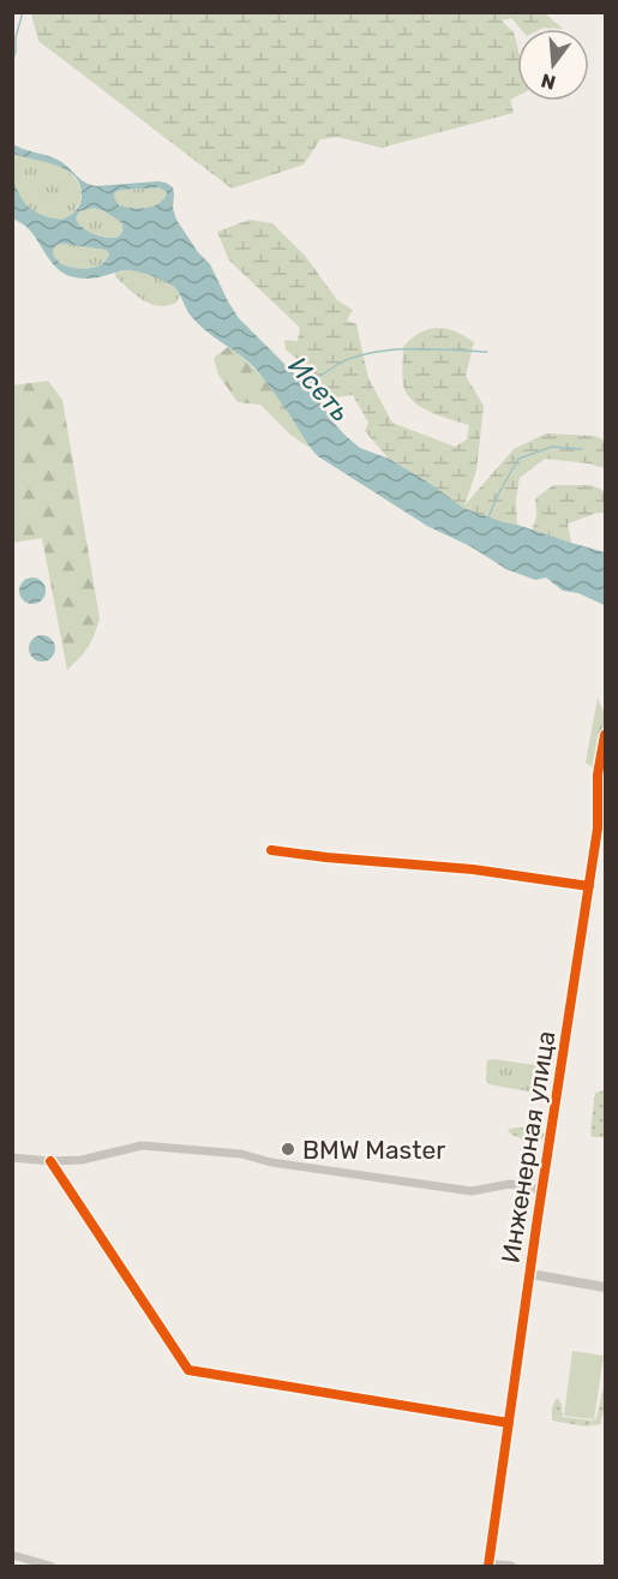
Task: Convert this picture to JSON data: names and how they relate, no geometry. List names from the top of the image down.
{
  "streets": {
    "street": ["Инженерная улица"]
  },
  "water": ["Исеть"],
  "places": ["BMW Master"],
  "north": "bottom"
}
